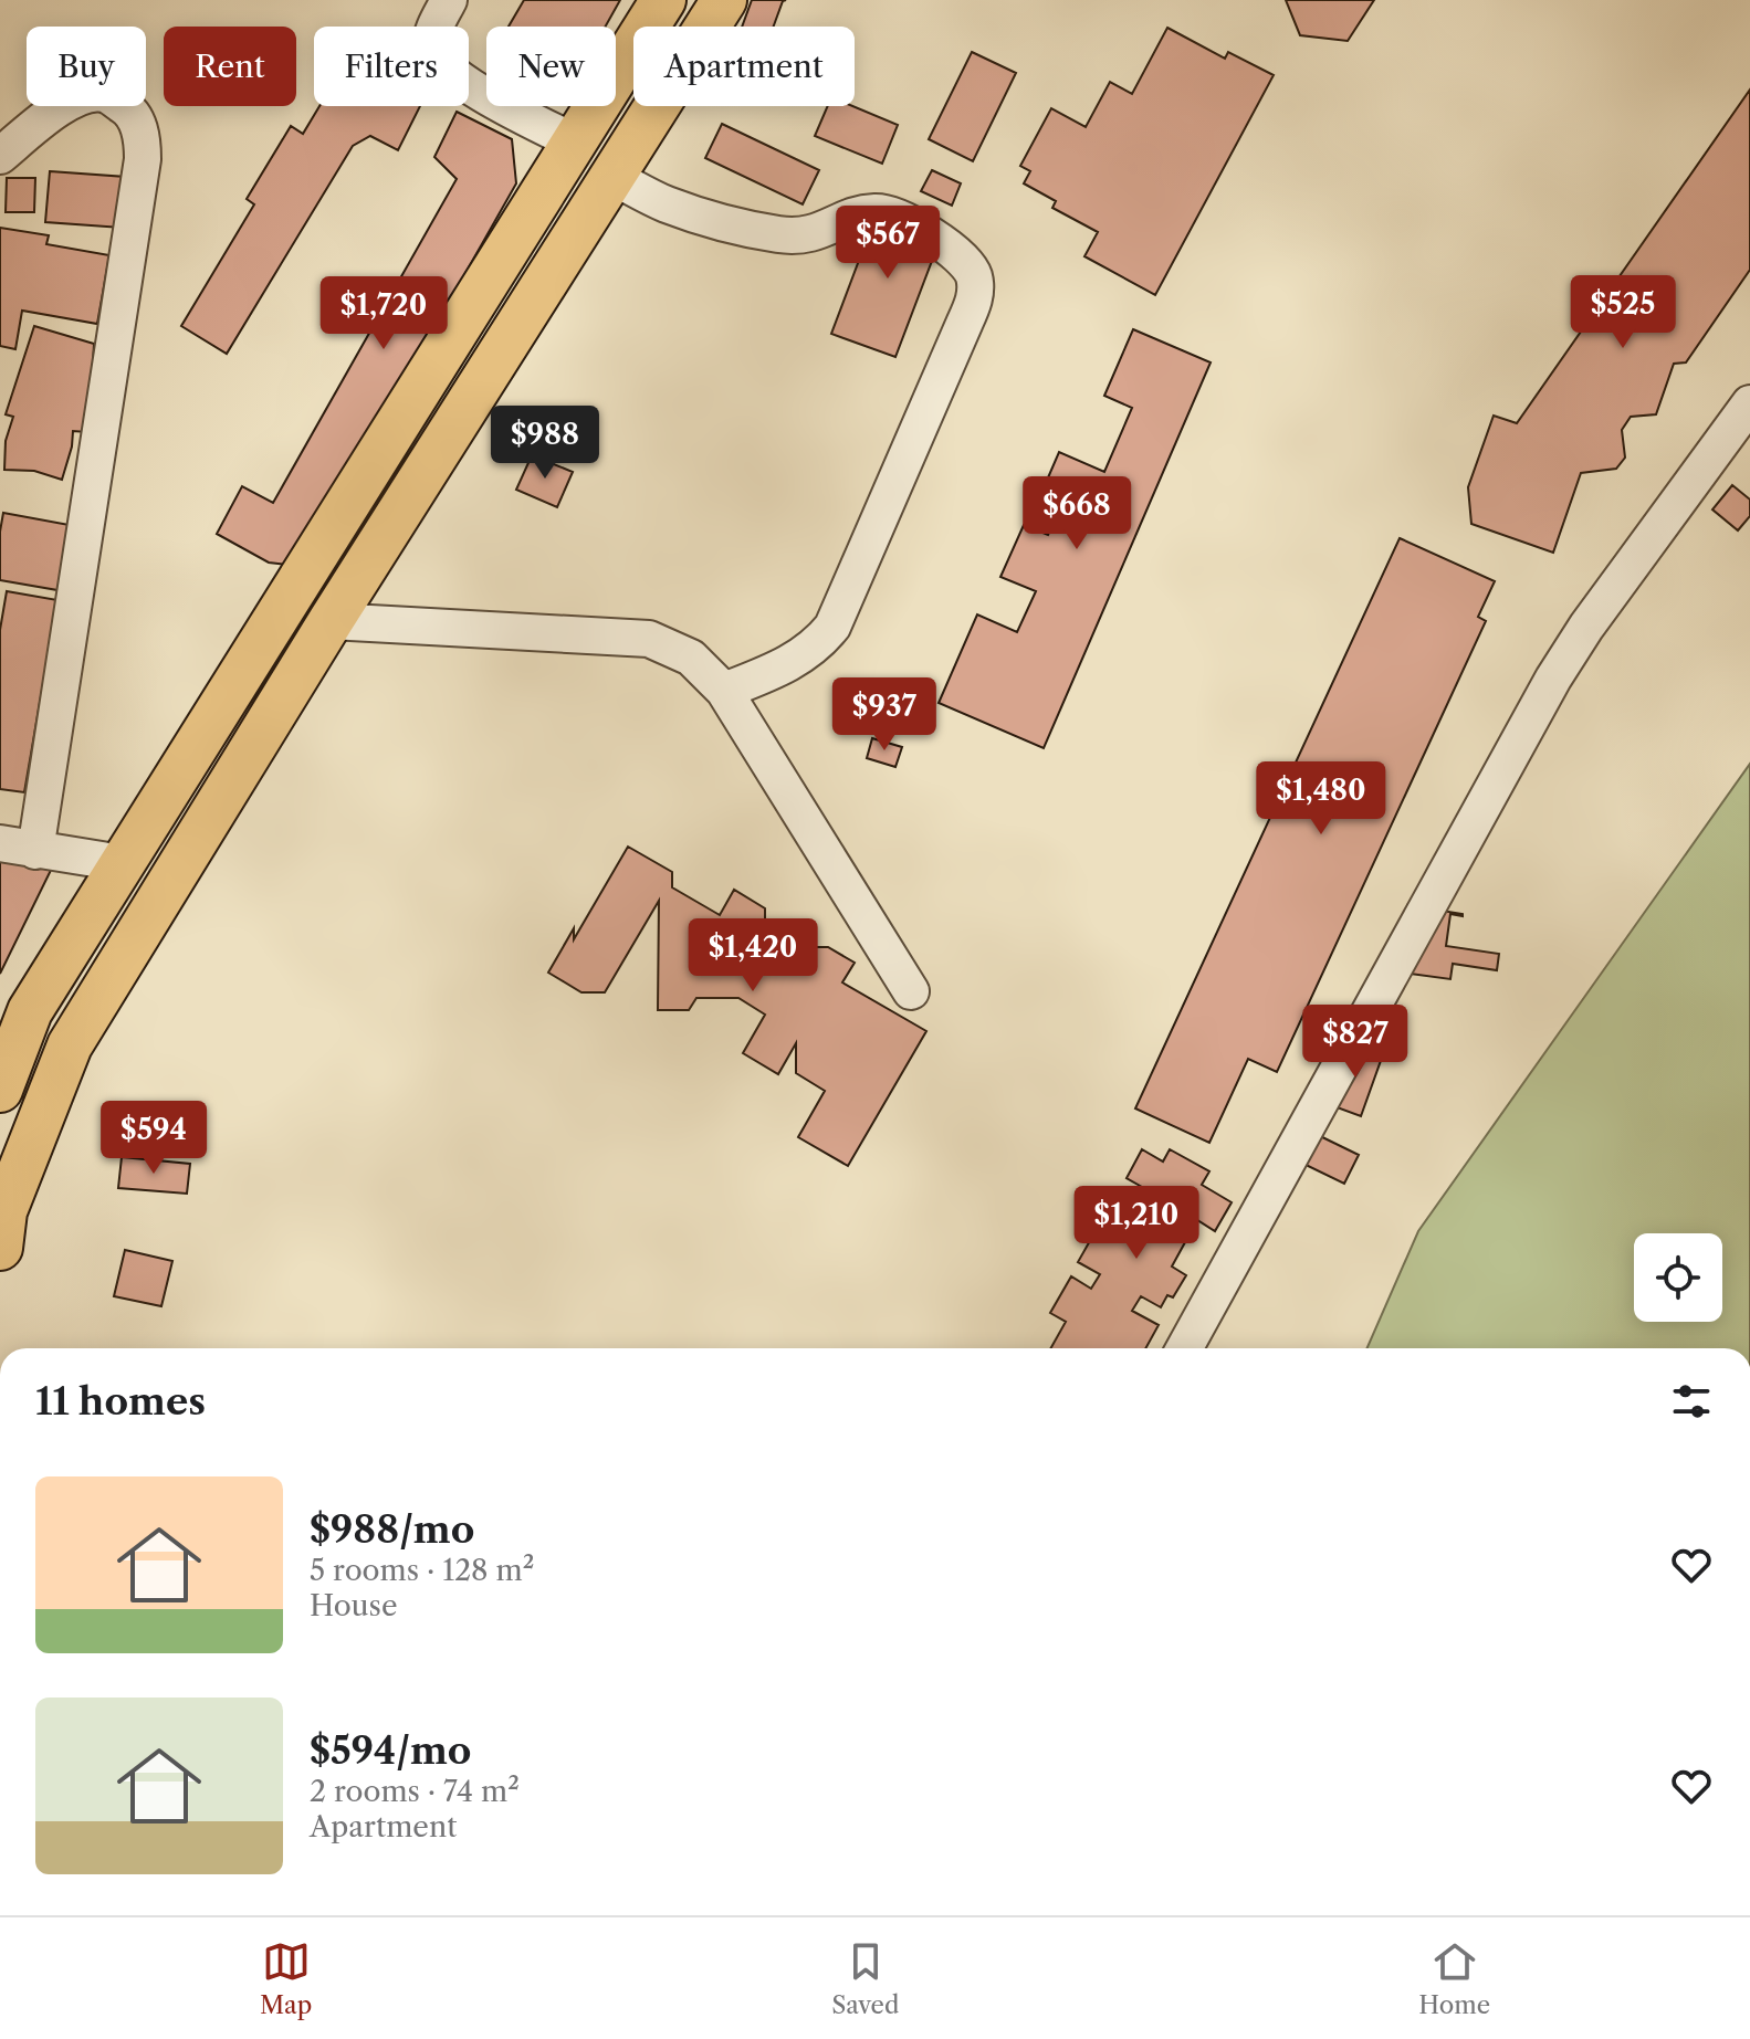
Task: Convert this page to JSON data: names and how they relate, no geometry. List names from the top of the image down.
{
  "page": {
    "chip": [
      "Buy",
      "Rent",
      "Filters",
      "New",
      "Apartment"
    ],
    "price": [
      "$567",
      "$525",
      "$1,720",
      "$988",
      "$668",
      "$937",
      "$1,480",
      "$1,420",
      "$827",
      "$594",
      "$1,210"
    ],
    "heading": "11 homes",
    "list": [
      {
        "name": "$988/mo",
        "note": "5 rooms · 128 m² · House"
      },
      {
        "name": "$594/mo",
        "note": "2 rooms · 74 m² · Apartment"
      }
    ],
    "tabs": ["Map", "Saved", "Home"]
  }
}
